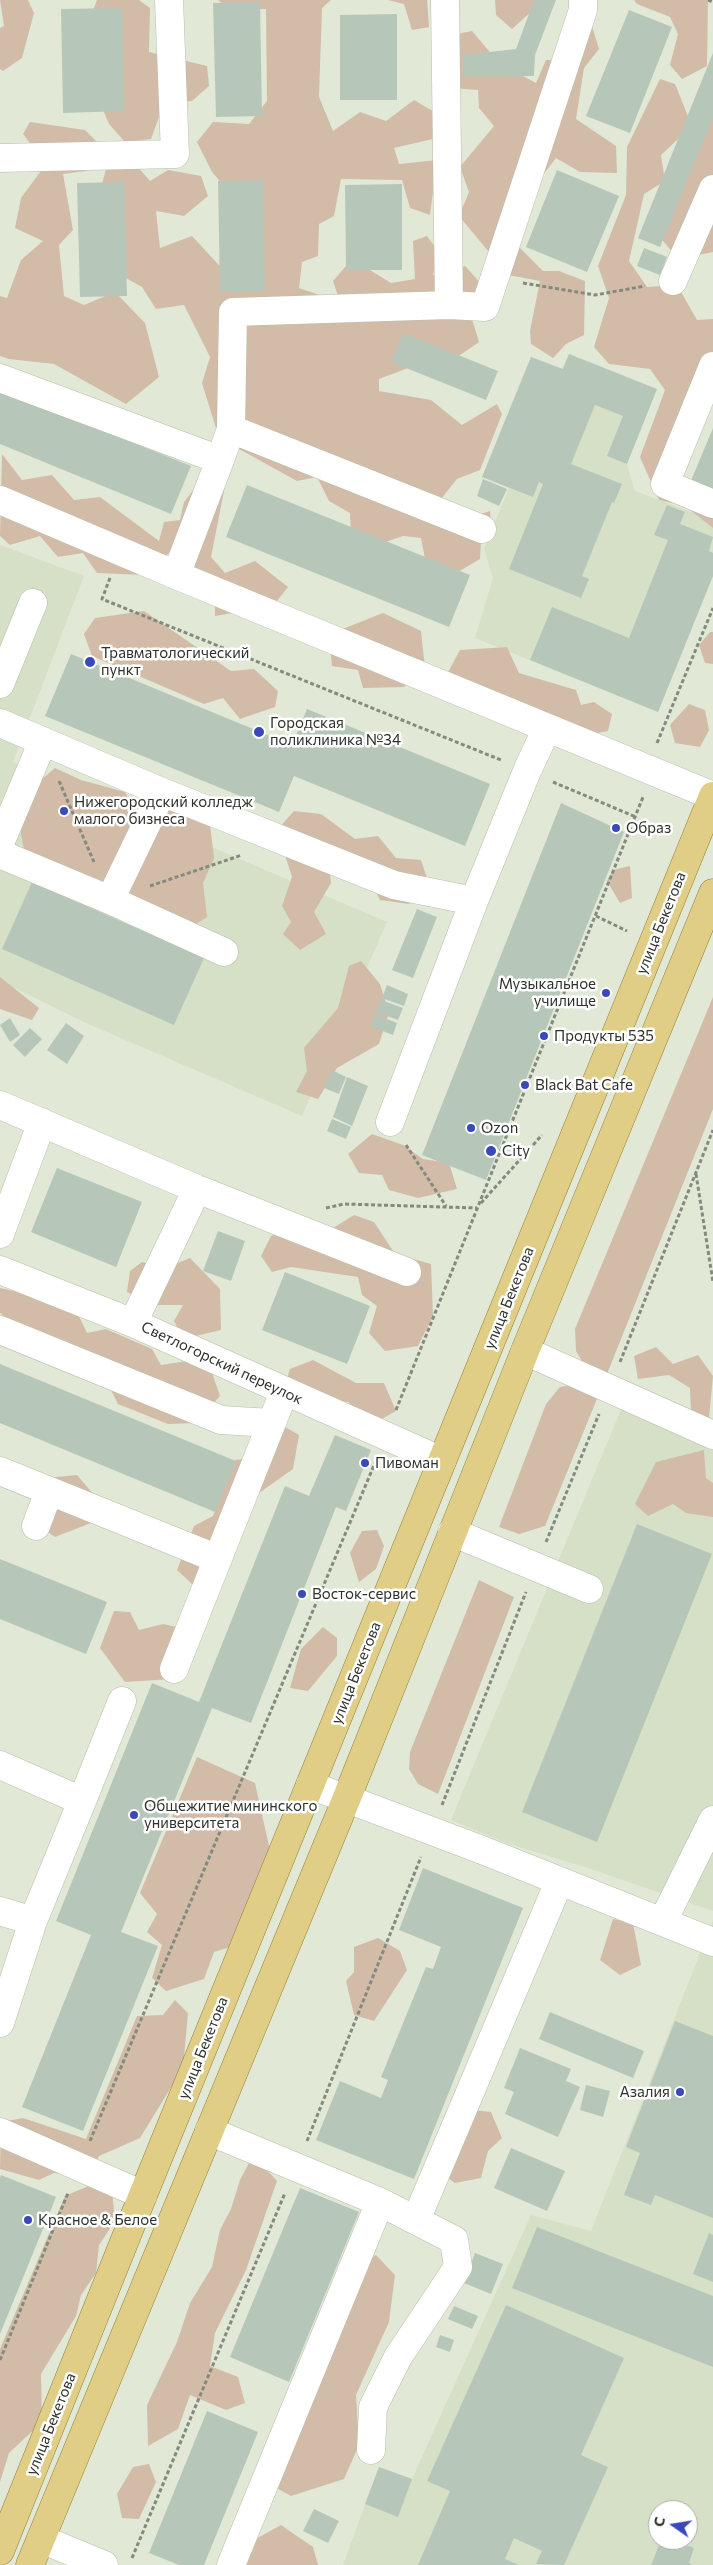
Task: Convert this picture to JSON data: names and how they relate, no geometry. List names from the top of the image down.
{
  "streets": {
    "main road": ["улица Бекетова"],
    "street": ["Светлогорский переулок"]
  },
  "crossings": [
    ["улица Бекетова", "Светлогорский переулок"]
  ],
  "places": [
    "Травматологический пункт",
    "Городская поликлиника №34",
    "Нижегородский колледж малого бизнеса",
    "Образ",
    "Музыкальное училище",
    "Продукты 535",
    "Black Bat Cafe",
    "Ozon",
    "City",
    "Пивоман",
    "Восток-сервис",
    "Общежитие мининского университета",
    "Азалия",
    "Красное & Белое"
  ],
  "north": "left"
}
